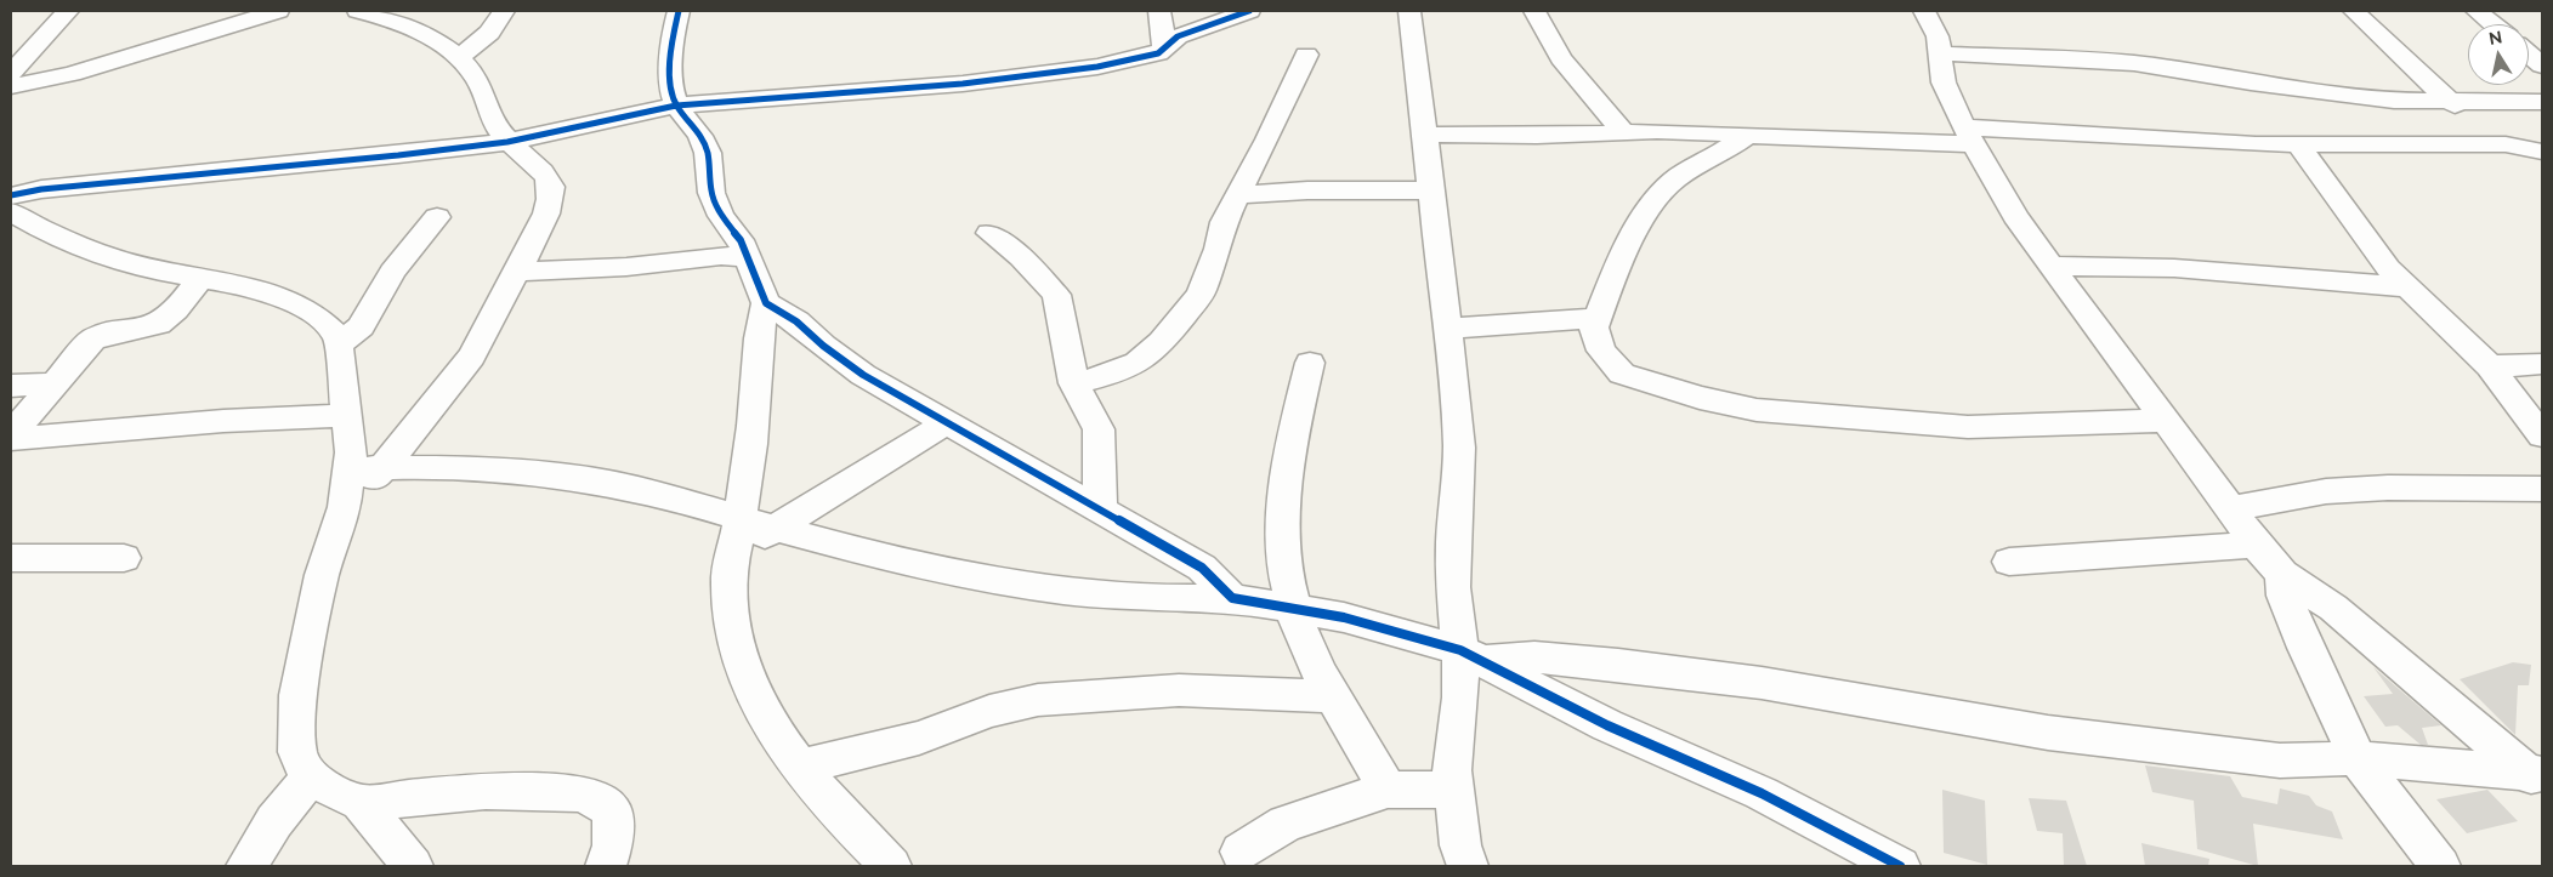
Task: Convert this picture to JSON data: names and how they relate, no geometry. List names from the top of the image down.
{
  "north": "top"
}
